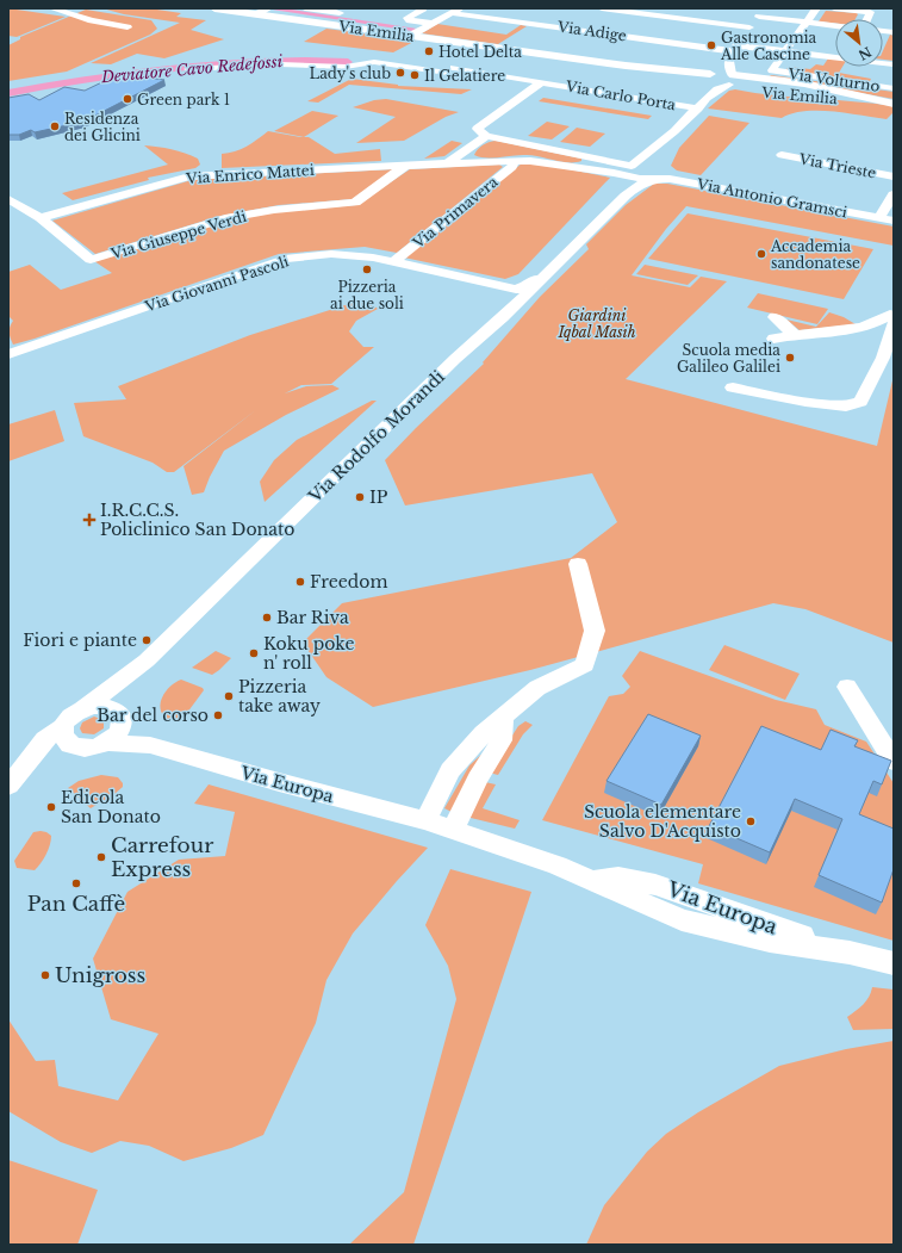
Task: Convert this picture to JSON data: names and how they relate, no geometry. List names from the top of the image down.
{
  "streets": {
    "main road": ["Via Emilia"],
    "street": [
      "Via Adige",
      "Via Volturno",
      "Via Carlo Porta",
      "Via Trieste",
      "Via Enrico Mattei",
      "Via Antonio Gramsci",
      "Via Primavera",
      "Via Giuseppe Verdi",
      "Via Giovanni Pascoli",
      "Via Rodolfo Morandi",
      "Via Europa"
    ]
  },
  "crossings": [
    ["Via Emilia", "Via Rodolfo Morandi"],
    ["Via Adige", "Via Volturno"],
    ["Via Carlo Porta", "Via Rodolfo Morandi"],
    ["Via Enrico Mattei", "Via Antonio Gramsci"],
    ["Via Enrico Mattei", "Via Primavera"],
    ["Via Enrico Mattei", "Via Giuseppe Verdi"],
    ["Via Enrico Mattei", "Via Rodolfo Morandi"],
    ["Via Antonio Gramsci", "Via Rodolfo Morandi"],
    ["Via Primavera", "Via Giovanni Pascoli"],
    ["Via Giovanni Pascoli", "Via Rodolfo Morandi"],
    ["Via Rodolfo Morandi", "Via Europa"]
  ],
  "water": ["Deviatore Cavo Redefossi"],
  "parks": ["Giardini Iqbal Masih"],
  "places": {
    "other": [
      "Gastronomia Alle Cascine",
      "Hotel Delta",
      "Lady's club",
      "Il Gelatiere",
      "Green park 1",
      "Residenza dei Glicini",
      "Accademia sandonatese",
      "Pizzeria ai due soli",
      "Scuola media Galileo Galilei",
      "IP",
      "Freedom",
      "Bar Riva",
      "Fiori e piante",
      "Koku poke n' roll",
      "Pizzeria take away",
      "Bar del corso",
      "Edicola San Donato",
      "Scuola elementare Salvo D'Acquisto",
      "Carrefour Express",
      "Pan Caffè",
      "Unigross"
    ],
    "health": ["I.R.C.C.S. Policlinico San Donato"]
  },
  "north": "bottom right"
}
